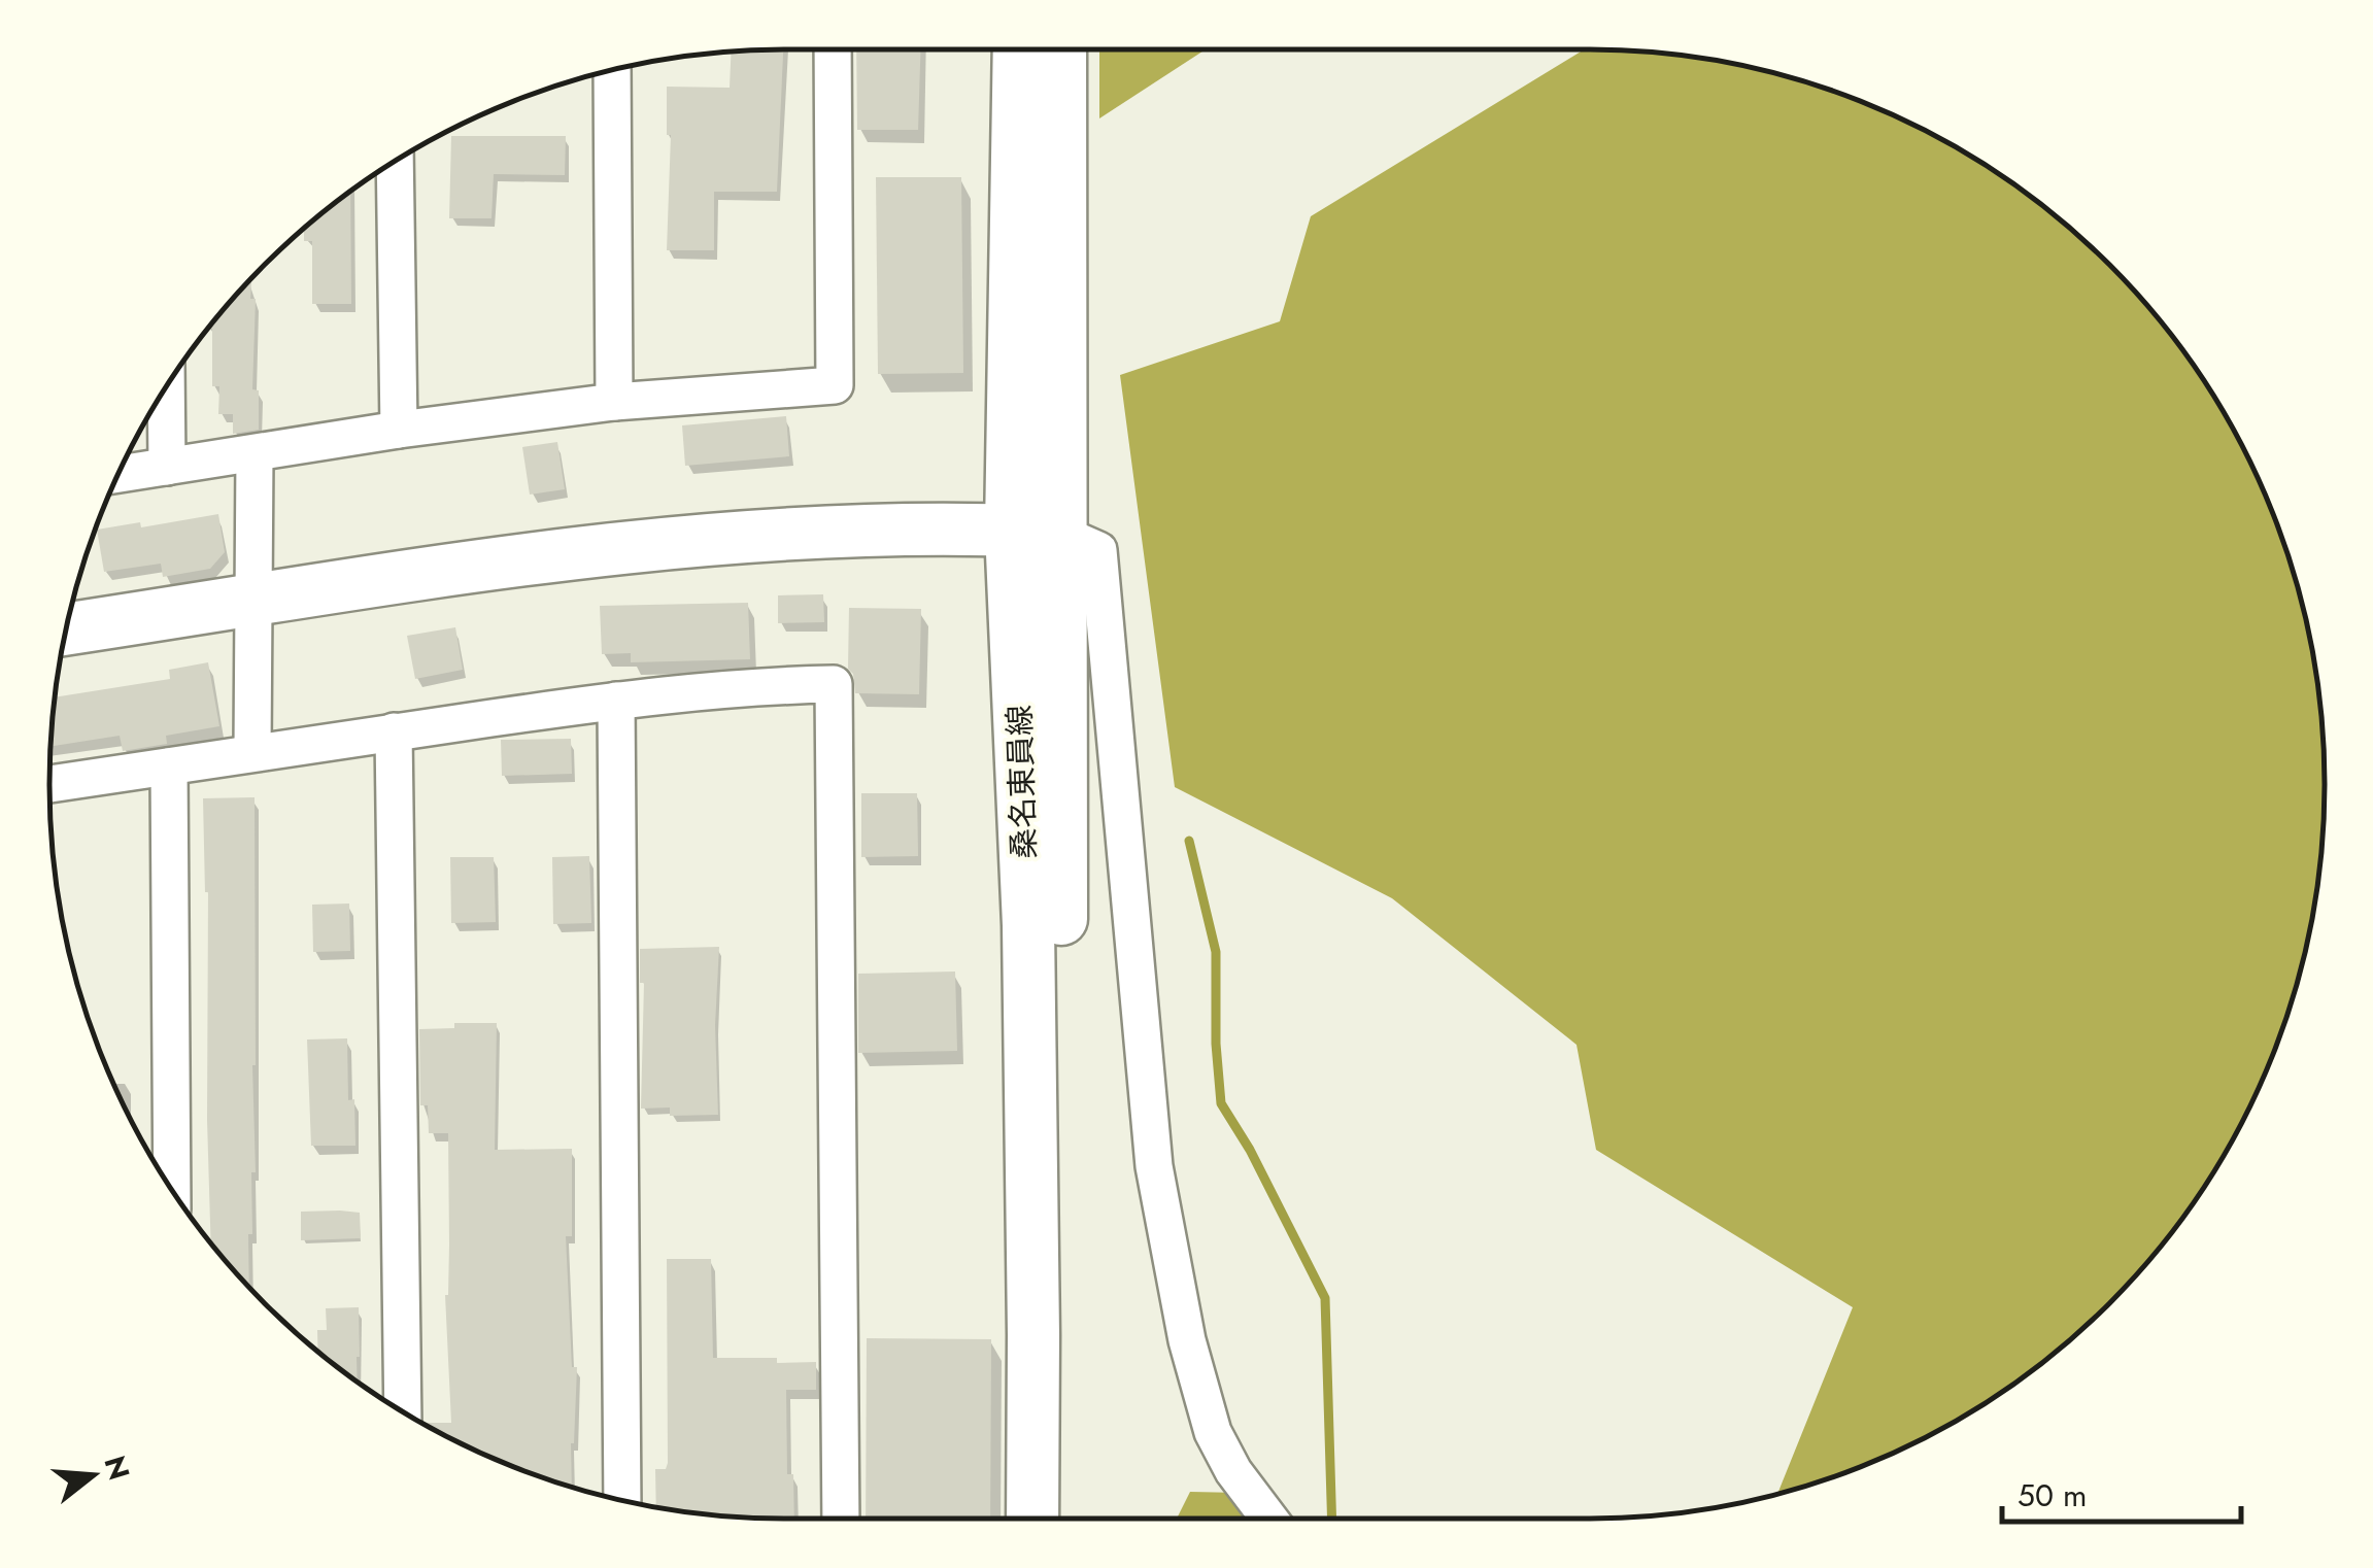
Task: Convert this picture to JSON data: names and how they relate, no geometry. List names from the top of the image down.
{
  "streets": {
    "main road": ["桑名東員線"]
  },
  "scale_bar": "50 m",
  "north": "right"
}
